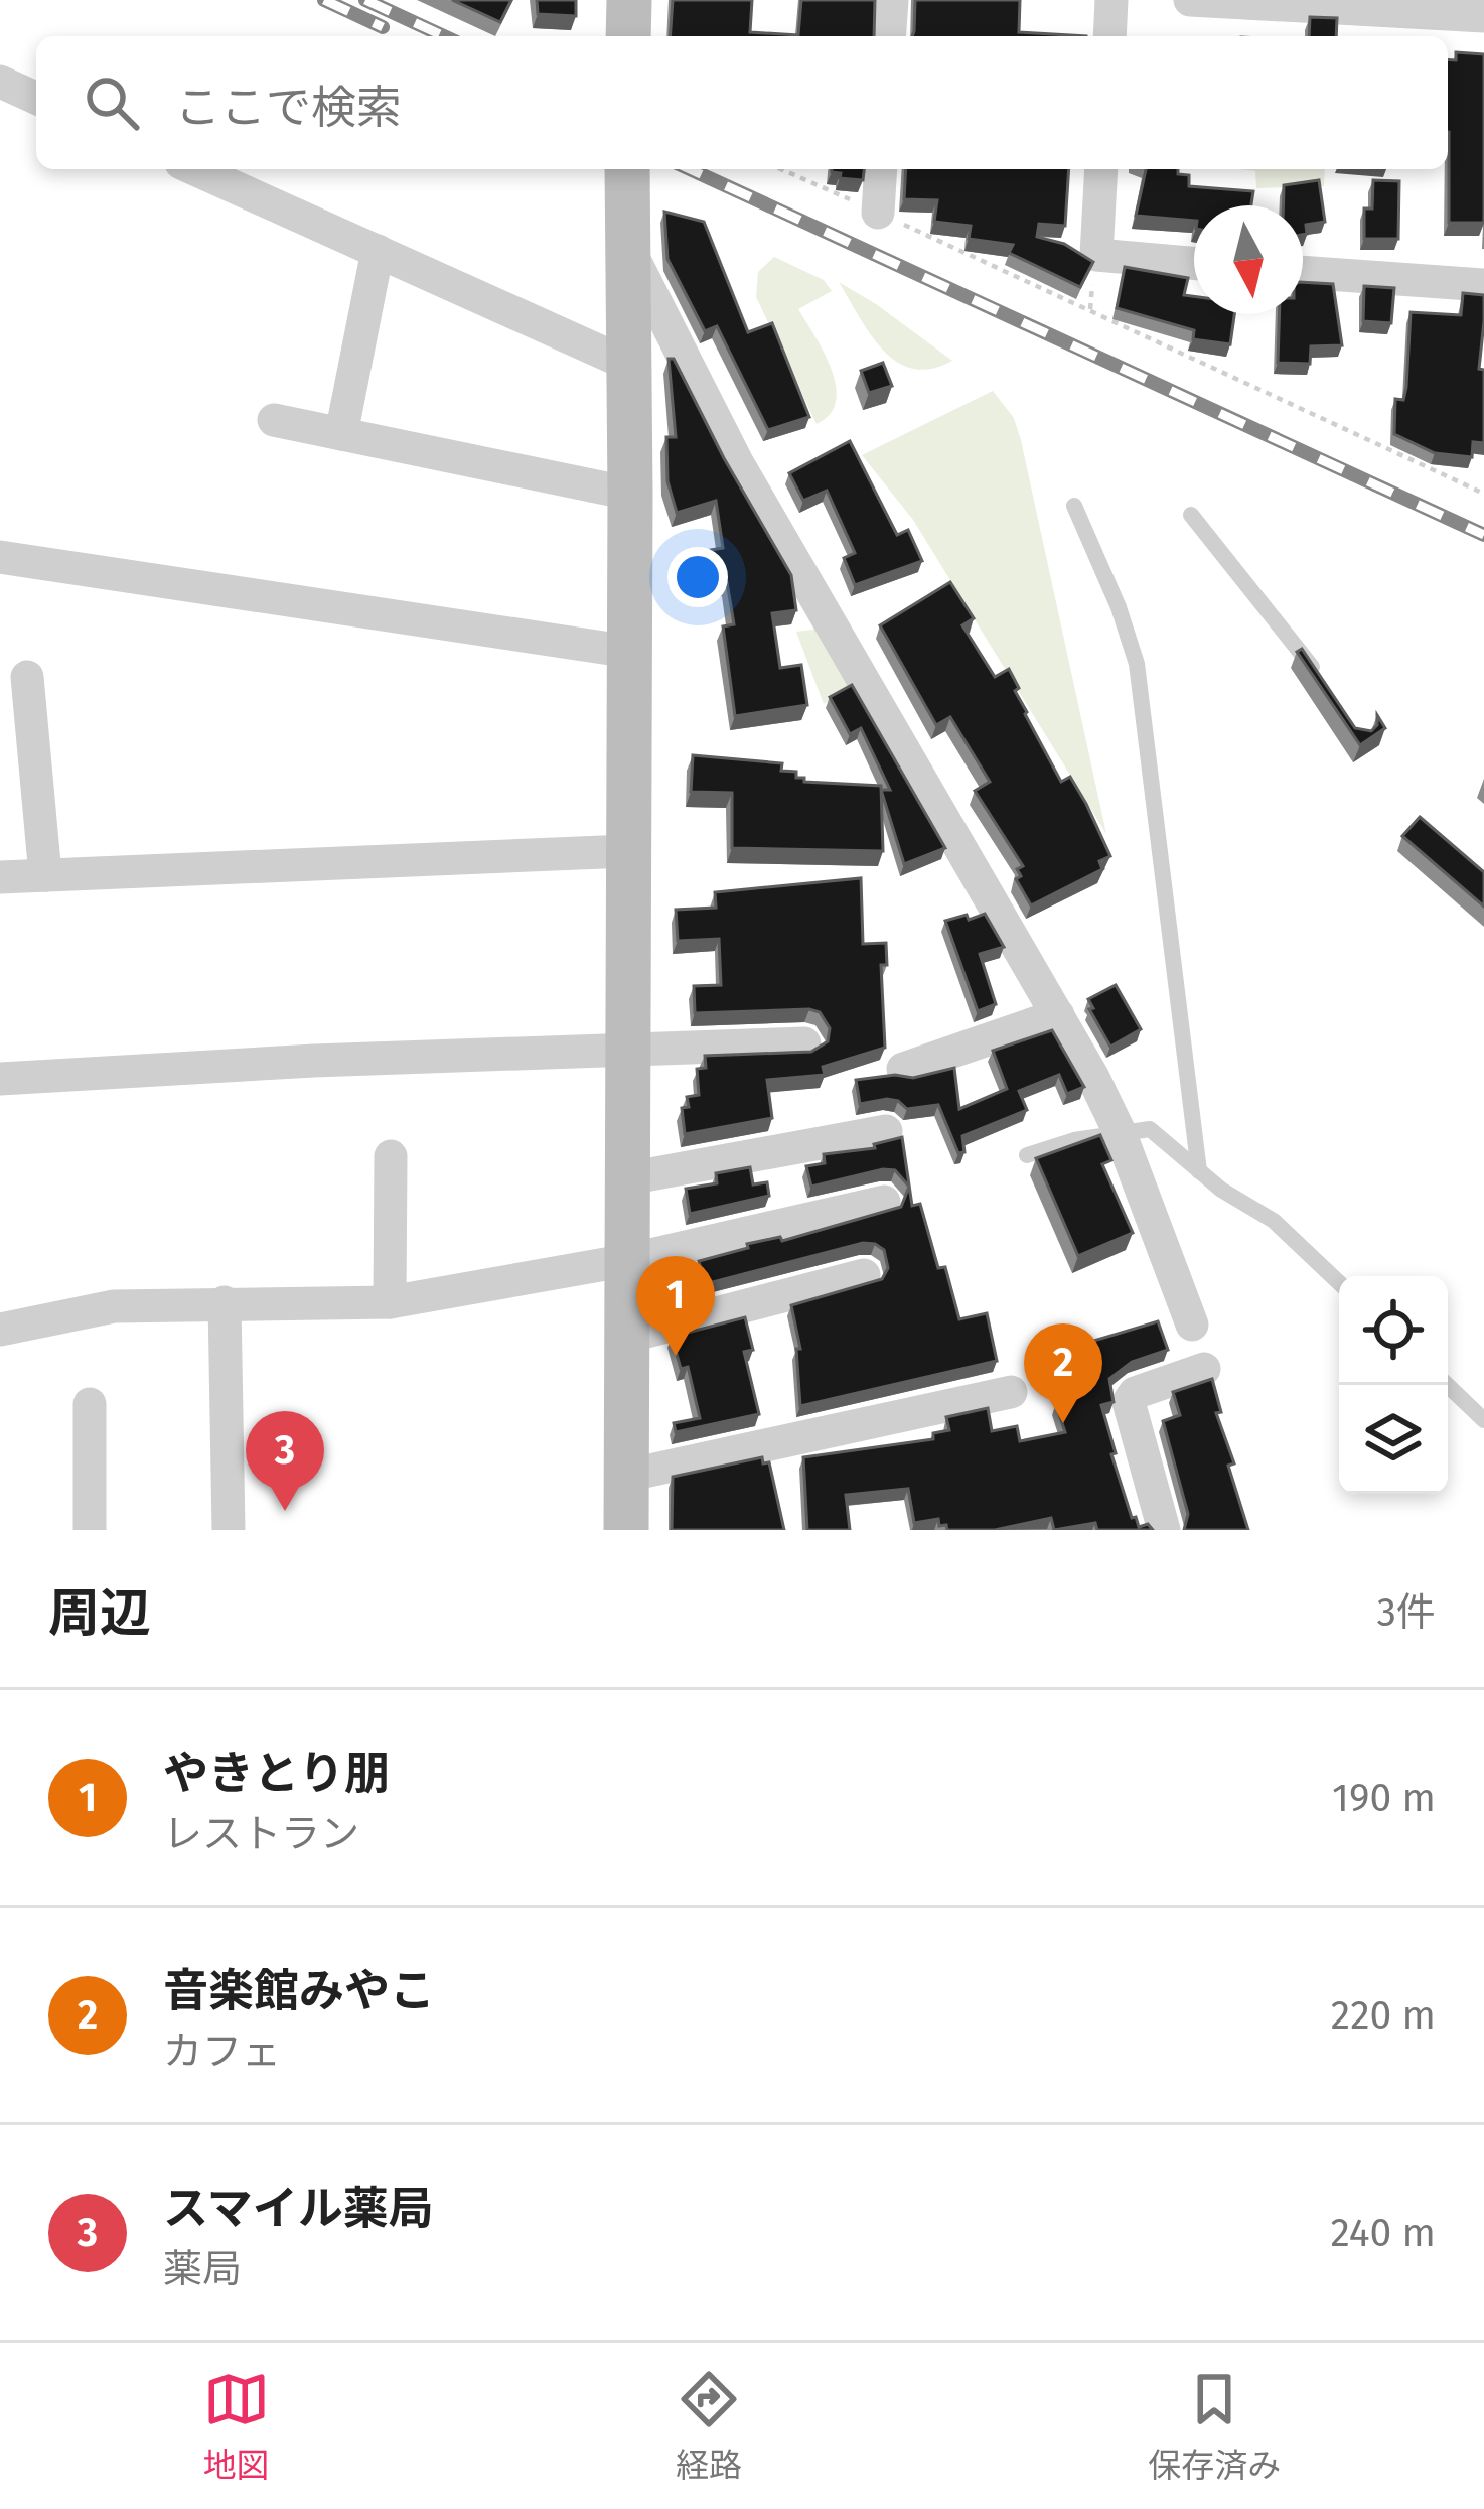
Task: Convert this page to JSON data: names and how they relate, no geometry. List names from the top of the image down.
{
  "north": "bottom",
  "page": {
    "search": "ここで検索",
    "pins": ["1", "2", "3"],
    "heading": ["周辺", "3件"],
    "list": [
      {
        "mark": "1",
        "name": "やきとり朋",
        "note": "レストラン",
        "value": "190 m"
      },
      {
        "mark": "2",
        "name": "音楽館みやこ",
        "note": "カフェ",
        "value": "220 m"
      },
      {
        "mark": "3",
        "name": "スマイル薬局",
        "note": "薬局",
        "value": "240 m"
      }
    ],
    "nav": ["地図", "経路", "保存済み"]
  }
}
